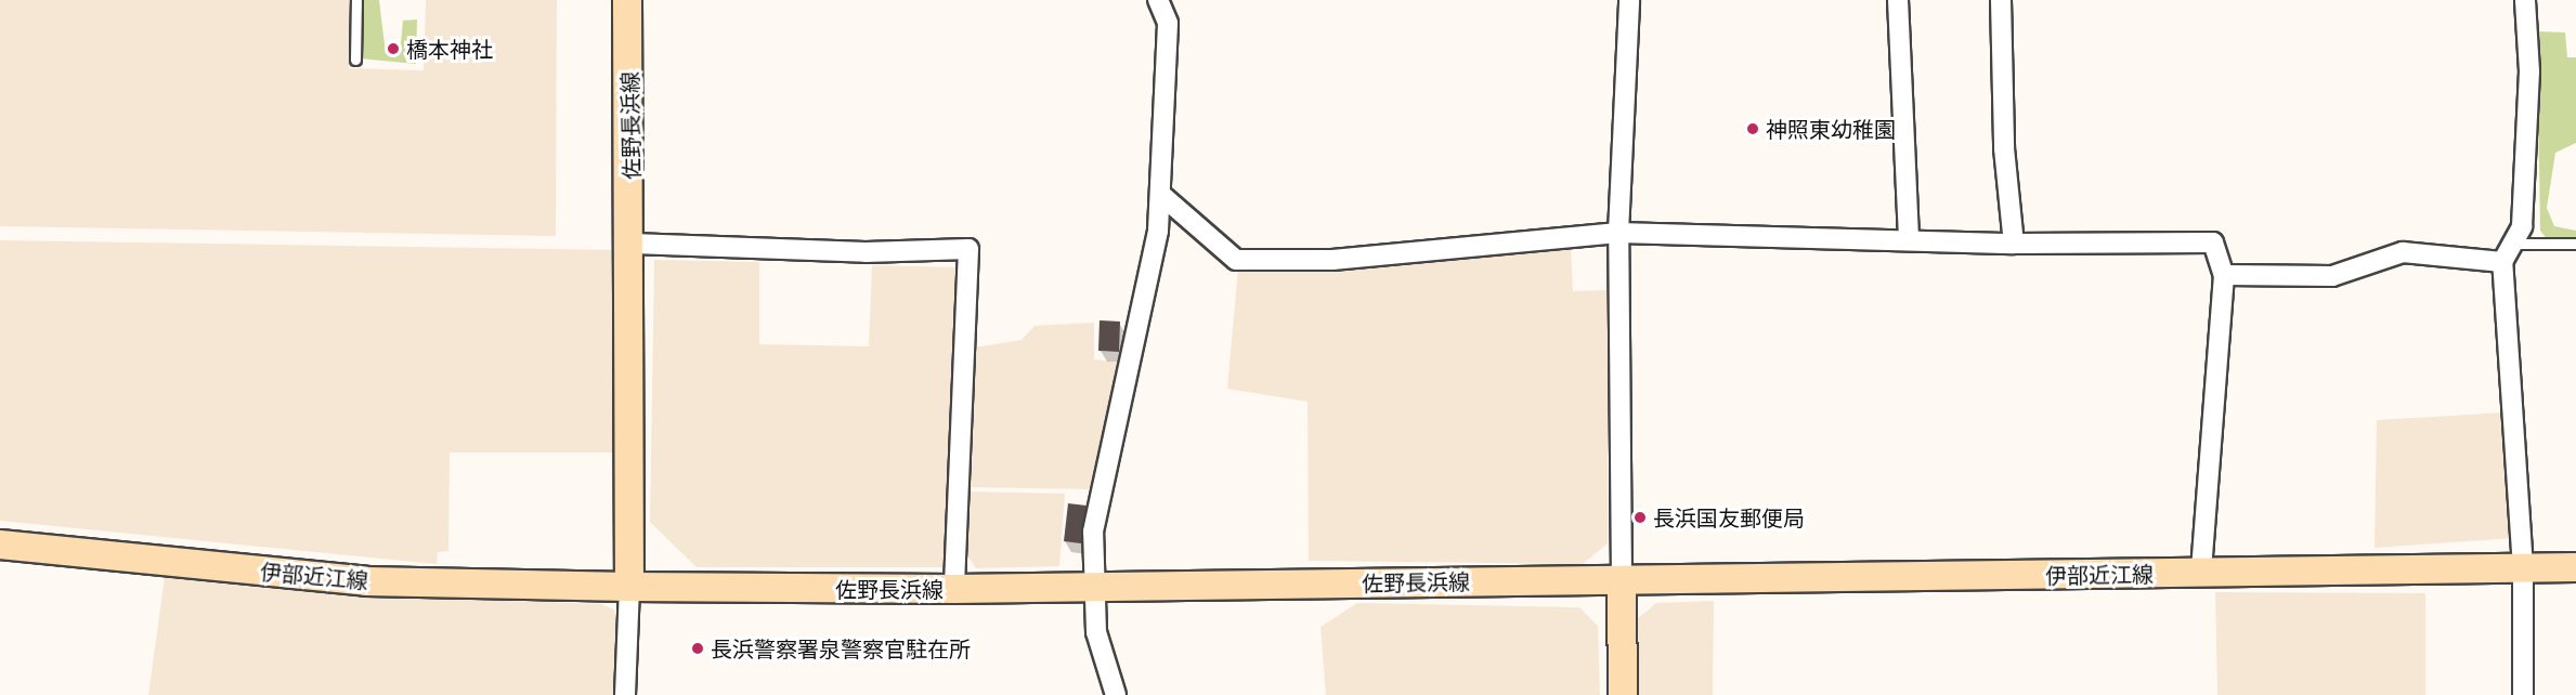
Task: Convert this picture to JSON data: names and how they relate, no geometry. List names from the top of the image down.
{
  "streets": {
    "main road": ["佐野長浜線", "伊部近江線"]
  },
  "crossings": [
    ["佐野長浜線", "伊部近江線"]
  ],
  "places": [
    "橋本神社",
    "神照東幼稚園",
    "長浜国友郵便局",
    "長浜警察署泉警察官駐在所"
  ]
}
